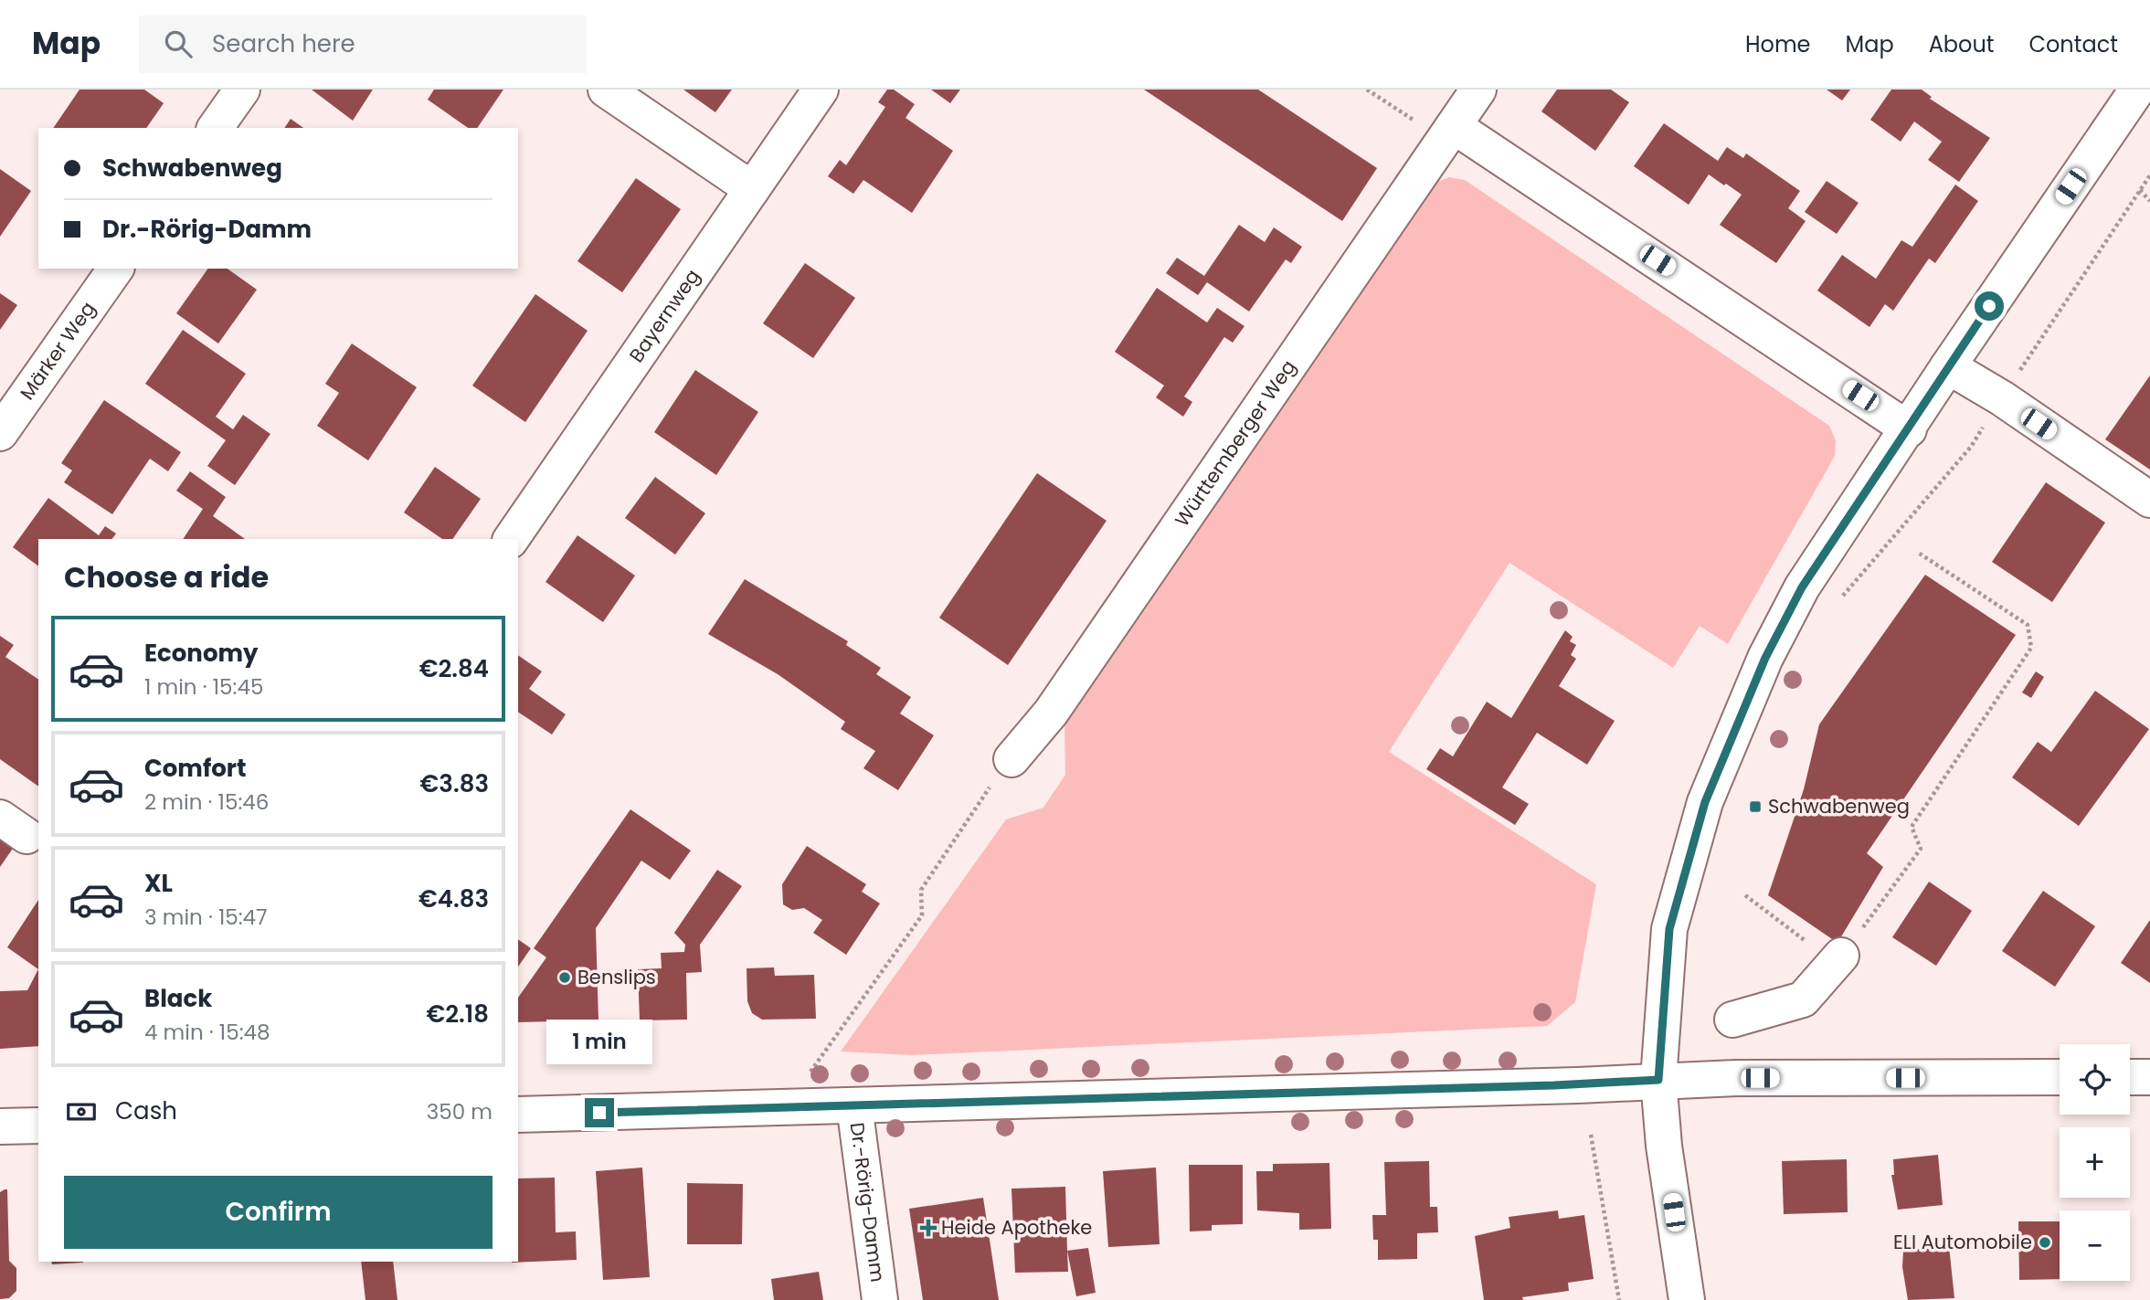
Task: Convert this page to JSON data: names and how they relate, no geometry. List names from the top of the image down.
{
  "streets": {
    "street": [
      "Bayernweg",
      "Märker Weg",
      "Württemberger Weg",
      "Dr.-Rörig-Damm"
    ]
  },
  "places": {
    "transit": ["Schwabenweg"],
    "other": ["Benslips", "ELI Automobile"],
    "health": ["Heide Apotheke"]
  },
  "page": {
    "header": "Map",
    "search": "Search here",
    "nav": [
      "Home",
      "Map",
      "About",
      "Contact"
    ],
    "banner": ["Schwabenweg", "Dr.-Rörig-Damm"],
    "heading": "Choose a ride",
    "list": [
      {
        "name": "Economy",
        "note": "1 min · 15:45",
        "value": "€2.84"
      },
      {
        "name": "Comfort",
        "note": "2 min · 15:46",
        "value": "€3.83"
      },
      {
        "name": "XL",
        "note": "3 min · 15:47",
        "value": "€4.83"
      },
      {
        "name": "Black",
        "note": "4 min · 15:48",
        "value": "€2.18"
      }
    ],
    "bubble": "1 min",
    "map_buttons": ["+", "−"],
    "pay": ["Cash", "350 m"],
    "buttons": "Confirm"
  }
}
